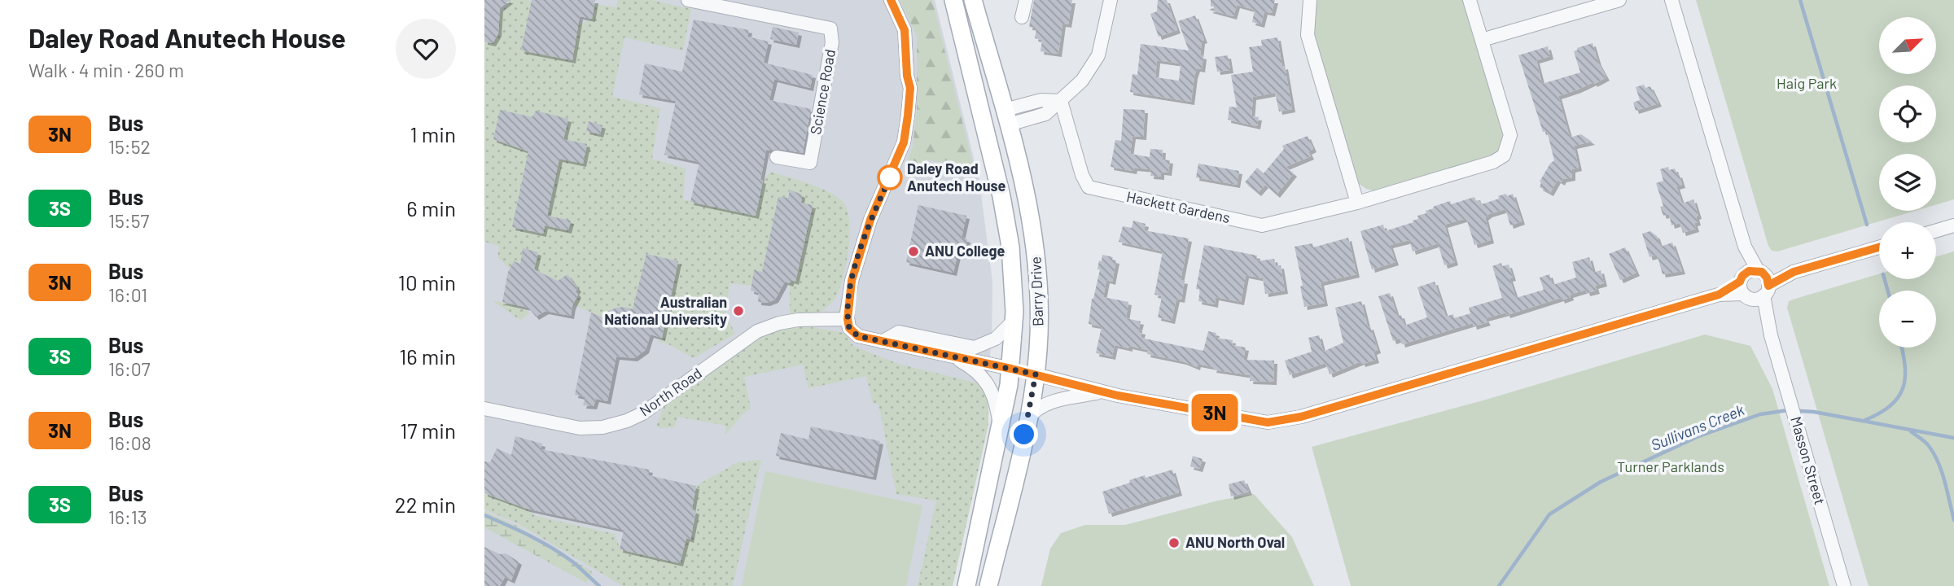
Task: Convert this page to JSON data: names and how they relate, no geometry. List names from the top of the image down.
{
  "streets": {
    "main road": ["Barry Drive"],
    "street": [
      "Science Road",
      "Hackett Gardens",
      "North Road",
      "Masson Street"
    ]
  },
  "water": ["Sullivans Creek"],
  "parks": ["Haig Park", "Turner Parklands"],
  "places": [
    "Daley Road Anutech House",
    "ANU College",
    "Australian National University",
    "ANU North Oval"
  ],
  "lines": ["bus line 3N"],
  "north": "top right",
  "page": {
    "heading": ["Daley Road Anutech House", "Walk · 4 min · 260 m"],
    "on_map": "3N",
    "map_buttons": ["+", "−"],
    "list": [
      {
        "mark": "3N",
        "name": "Bus",
        "note": "15:52",
        "value": "1 min"
      },
      {
        "mark": "3S",
        "name": "Bus",
        "note": "15:57",
        "value": "6 min"
      },
      {
        "mark": "3N",
        "name": "Bus",
        "note": "16:01",
        "value": "10 min"
      },
      {
        "mark": "3S",
        "name": "Bus",
        "note": "16:07",
        "value": "16 min"
      },
      {
        "mark": "3N",
        "name": "Bus",
        "note": "16:08",
        "value": "17 min"
      },
      {
        "mark": "3S",
        "name": "Bus",
        "note": "16:13",
        "value": "22 min"
      }
    ]
  }
}
